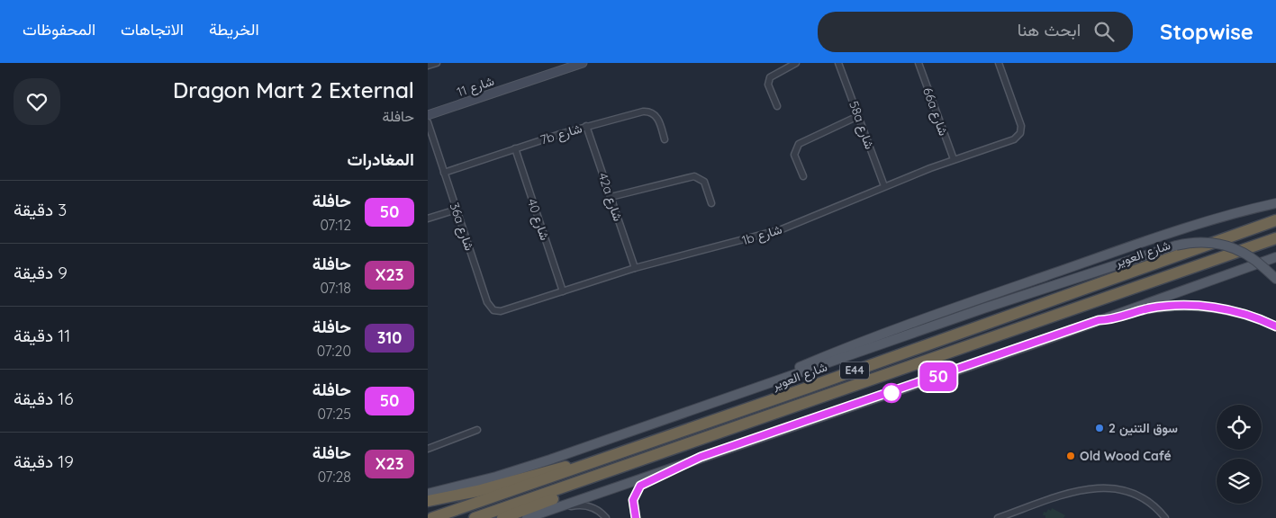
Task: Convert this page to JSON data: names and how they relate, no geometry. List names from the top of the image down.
{
  "streets": {
    "highway": ["شارع العوير", "E44"],
    "street": [
      "شارع 11",
      "66a شارع",
      "58a شارع",
      "7b شارع",
      "42a شارع",
      "شارع 40",
      "36a شارع",
      "1b شارع"
    ]
  },
  "crossings": [
    ["66a شارع", "1b شارع"],
    ["58a شارع", "1b شارع"],
    ["7b شارع", "42a شارع"],
    ["7b شارع", "شارع 40"],
    ["7b شارع", "36a شارع"],
    ["42a شارع", "1b شارع"],
    ["شارع 40", "1b شارع"],
    ["36a شارع", "1b شارع"]
  ],
  "places": ["سوق التنين 2", "Old Wood Café"],
  "lines": ["bus line 50"],
  "page": {
    "header": "Stopwise",
    "search": "ابحث هنا",
    "nav": ["الخريطة", "الاتجاهات", "المحفوظات"],
    "on_map": "50",
    "heading": [
      ["Dragon Mart 2 External", "حافلة"],
      "المغادرات"
    ],
    "list": [
      {
        "mark": "50",
        "name": "حافلة",
        "note": "07:12",
        "value": "3 دقيقة"
      },
      {
        "mark": "X23",
        "name": "حافلة",
        "note": "07:18",
        "value": "9 دقيقة"
      },
      {
        "mark": "310",
        "name": "حافلة",
        "note": "07:20",
        "value": "11 دقيقة"
      },
      {
        "mark": "50",
        "name": "حافلة",
        "note": "07:25",
        "value": "16 دقيقة"
      },
      {
        "mark": "X23",
        "name": "حافلة",
        "note": "07:28",
        "value": "19 دقيقة"
      }
    ]
  }
}
